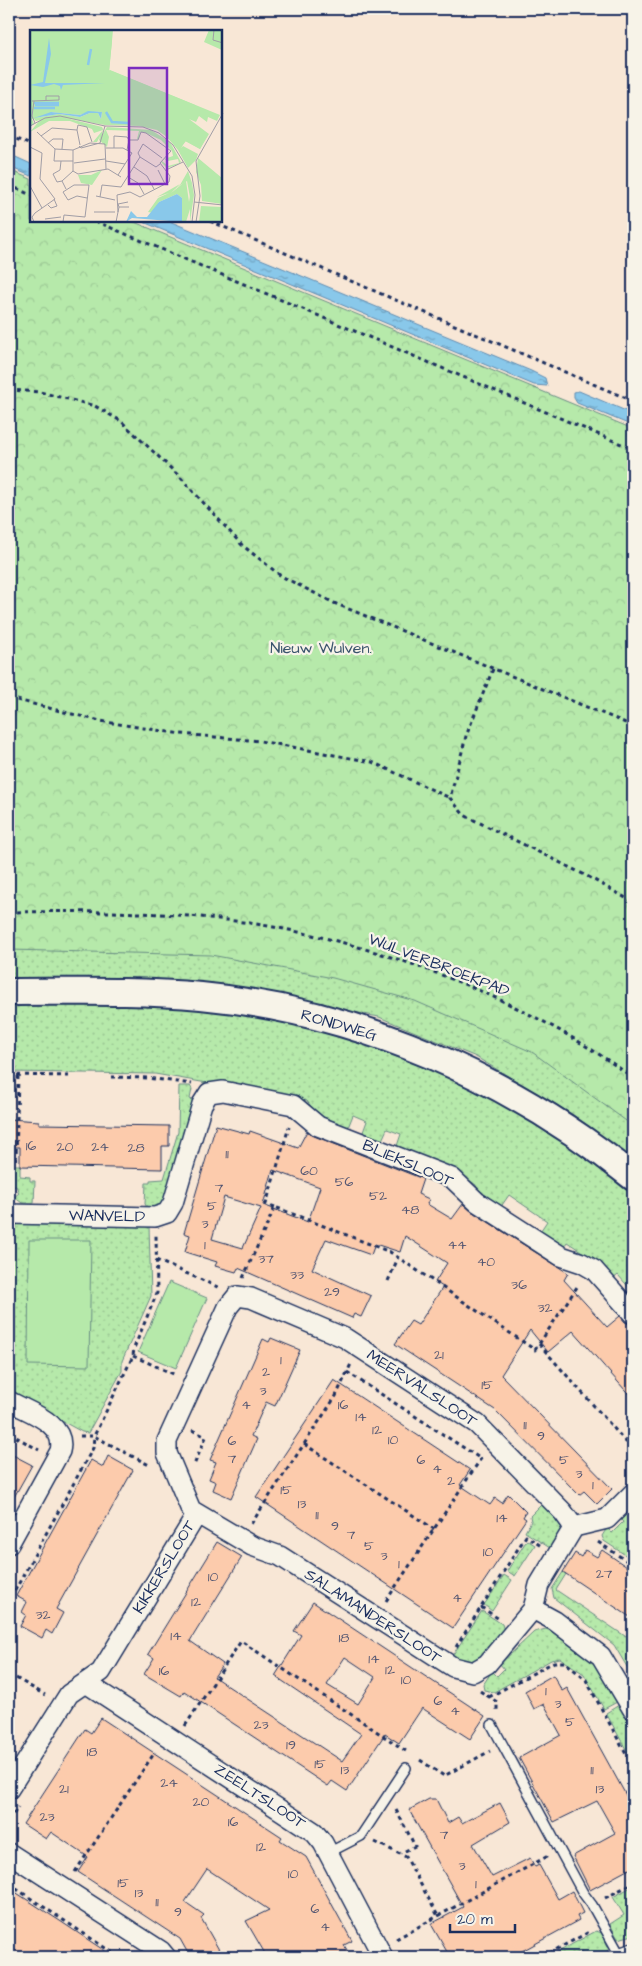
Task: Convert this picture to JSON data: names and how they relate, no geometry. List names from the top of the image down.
{
  "streets": {
    "main road": ["RONDWEG"],
    "street": [
      "BLIEKSLOOT",
      "WANVELD",
      "MEERVALSLOOT",
      "KIKKERSLOOT",
      "SALAMANDERSLOOT",
      "ZEELTSLOOT"
    ],
    "path": ["WULVERBROEKPAD"]
  },
  "crossings": [
    ["BLIEKSLOOT", "WANVELD"],
    ["MEERVALSLOOT", "KIKKERSLOOT"],
    ["KIKKERSLOOT", "SALAMANDERSLOOT"],
    ["KIKKERSLOOT", "ZEELTSLOOT"]
  ],
  "parks": ["Nieuw Wulven."],
  "house_numbers": [
    "16",
    "20",
    "24",
    "28",
    "11",
    "60",
    "56",
    "7",
    "52",
    "5",
    "48",
    "3",
    "1",
    "44",
    "37",
    "40",
    "33",
    "36",
    "29",
    "32",
    "21",
    "1",
    "2",
    "15",
    "3",
    "4",
    "16",
    "14",
    "11",
    "12",
    "9",
    "10",
    "6",
    "7",
    "6",
    "5",
    "4",
    "3",
    "2",
    "1",
    "15",
    "13",
    "11",
    "14",
    "9",
    "7",
    "5",
    "10",
    "3",
    "1",
    "27",
    "10",
    "4",
    "12",
    "32",
    "14",
    "18",
    "14",
    "12",
    "16",
    "10",
    "1",
    "6",
    "3",
    "4",
    "5",
    "23",
    "19",
    "18",
    "15",
    "13",
    "11",
    "24",
    "21",
    "13",
    "20",
    "23",
    "16",
    "7",
    "12",
    "3",
    "10",
    "15",
    "1",
    "13",
    "11",
    "6",
    "9",
    "4"
  ],
  "scale_bar": "20 m"
}
